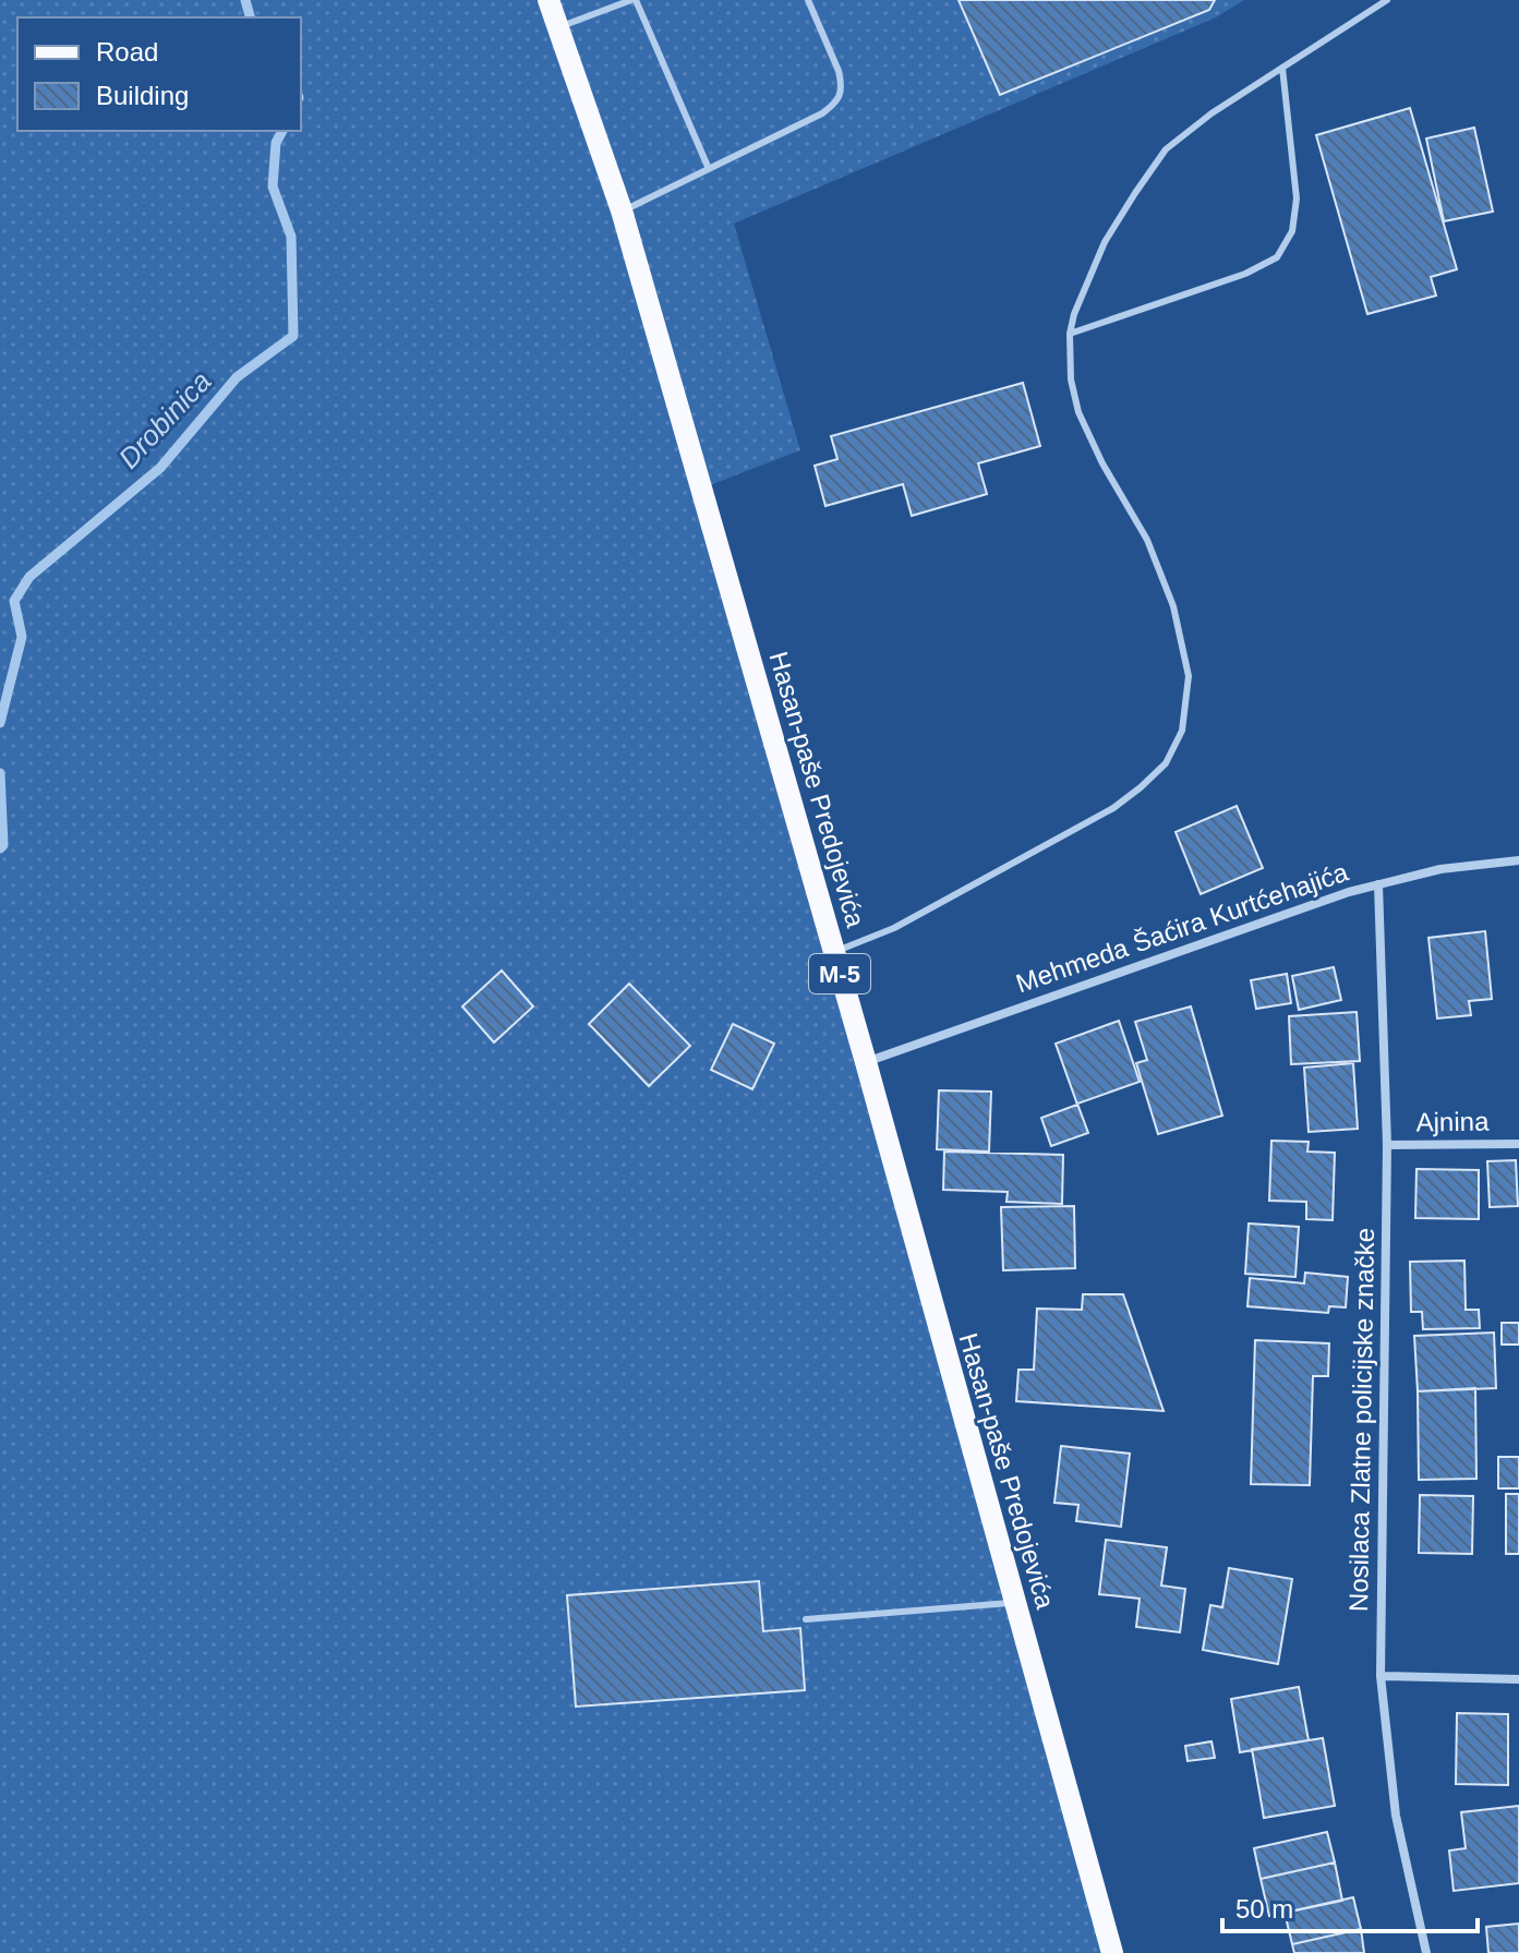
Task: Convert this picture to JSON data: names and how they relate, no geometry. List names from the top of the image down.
{
  "streets": {
    "main road": ["Hasan-paše Predojevića", "M-5"],
    "street": ["Mehmeda Šaćira Kurtćehajića", "Ajnina", "Nosilaca Zlatne policijske značke"]
  },
  "crossings": [
    ["Hasan-paše Predojevića", "Mehmeda Šaćira Kurtćehajića"],
    ["Mehmeda Šaćira Kurtćehajića", "Nosilaca Zlatne policijske značke"],
    ["Ajnina", "Nosilaca Zlatne policijske značke"]
  ],
  "water": ["Drobinica"],
  "legend": ["Road", "Building"],
  "scale_bar": "50 m"
}
